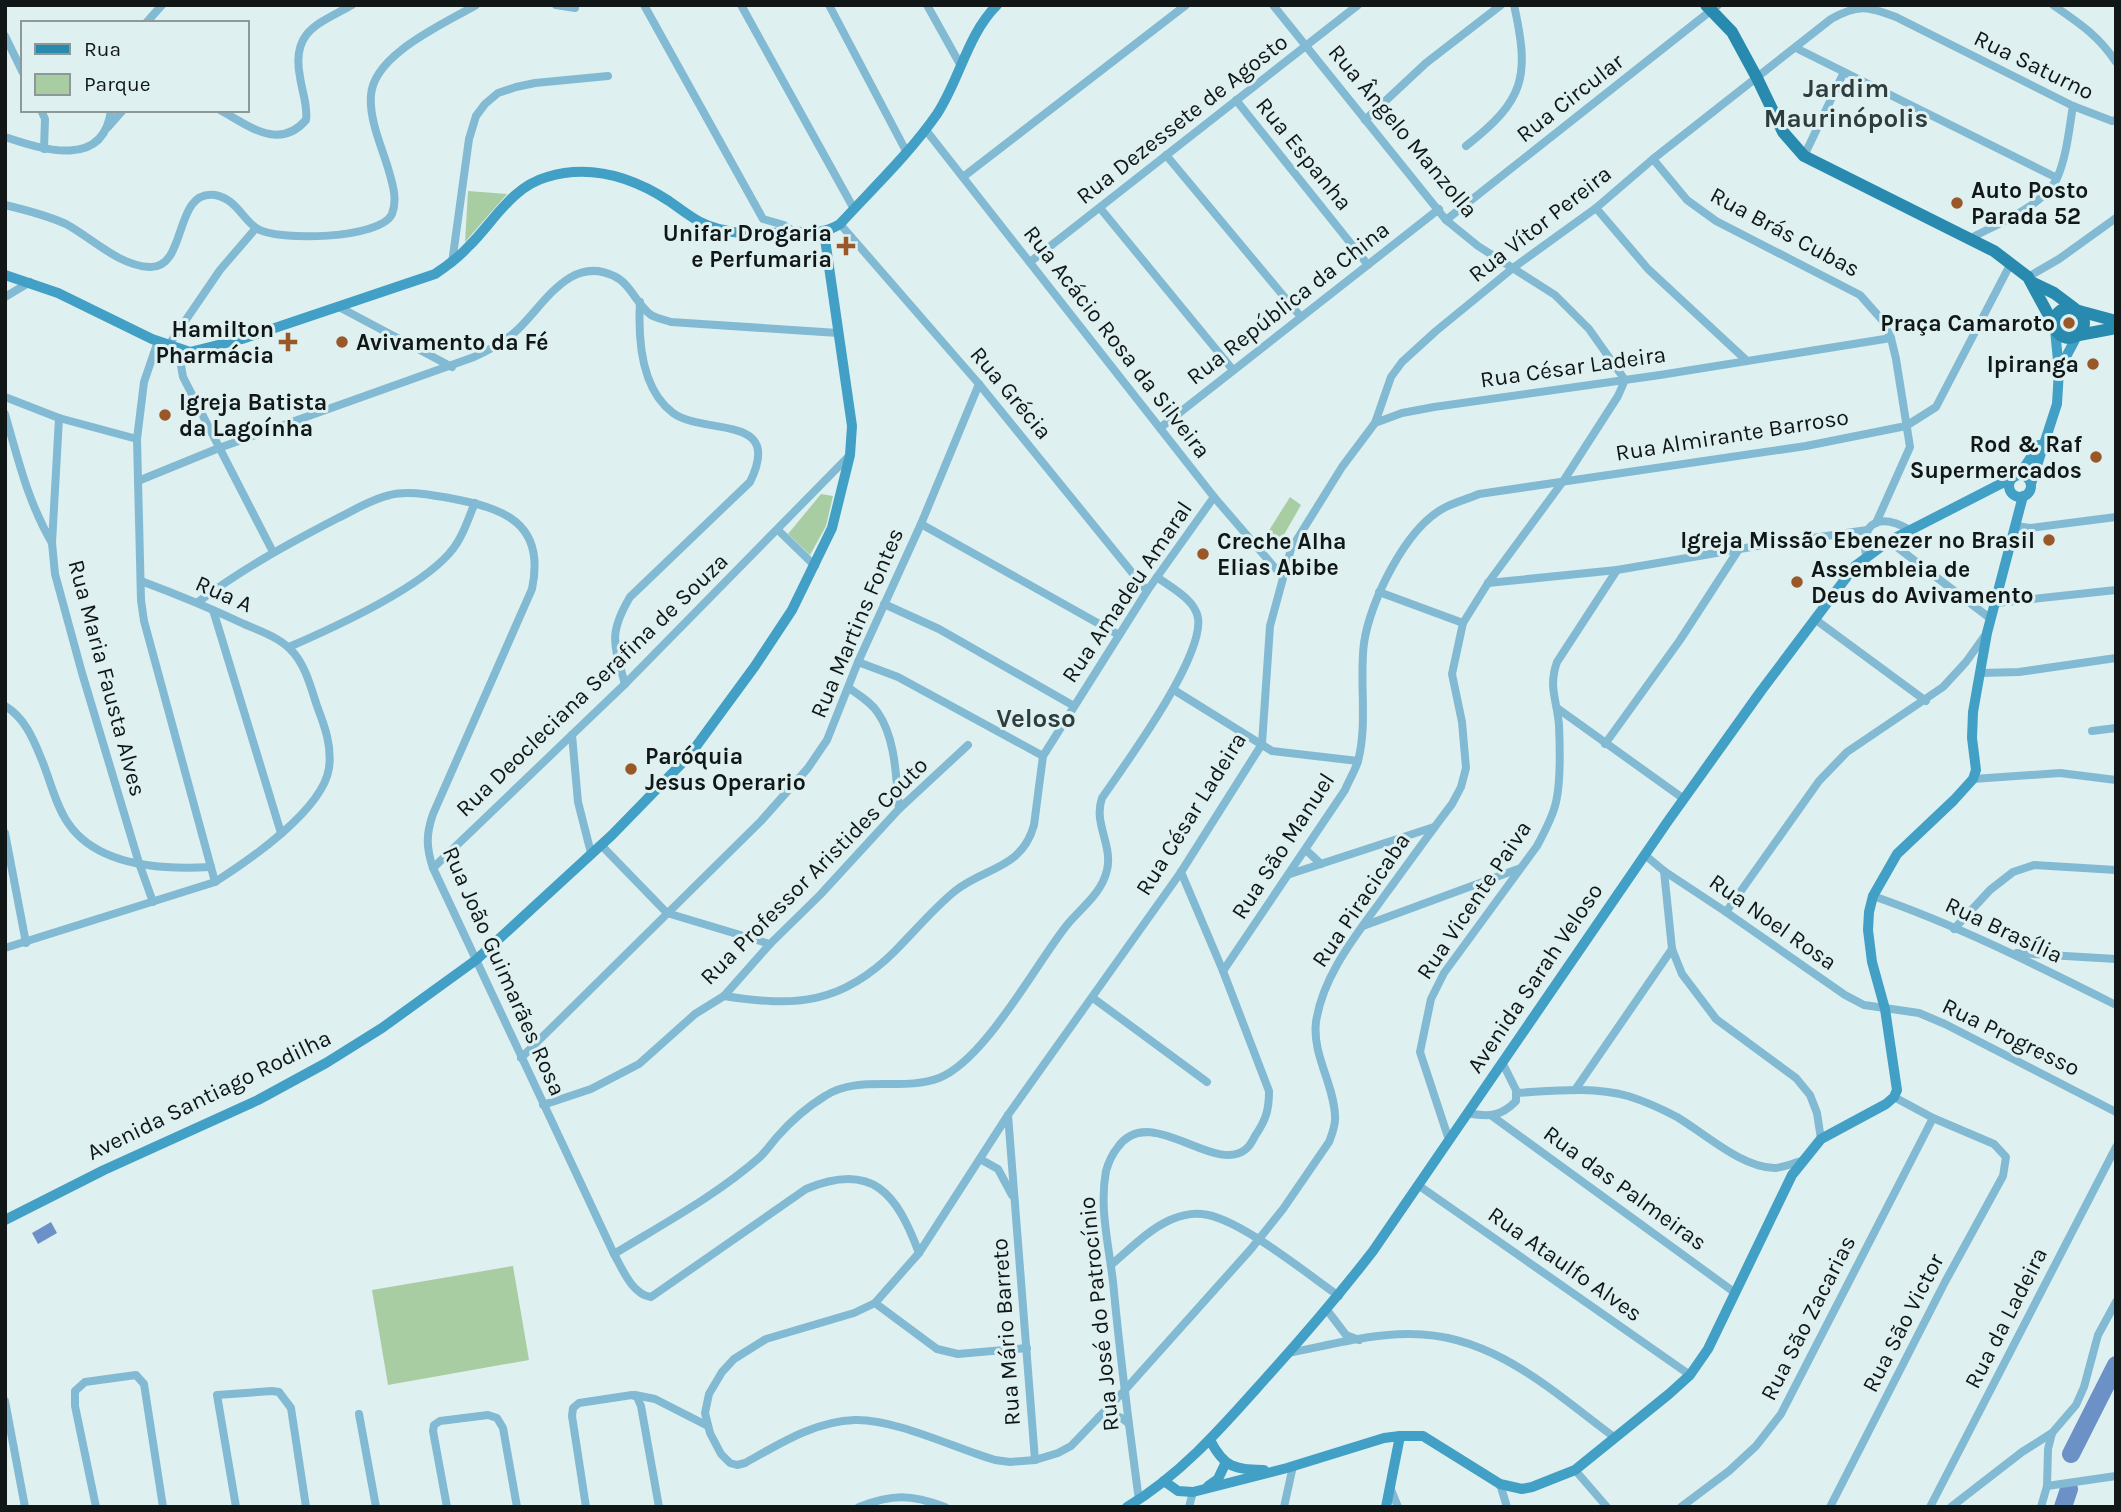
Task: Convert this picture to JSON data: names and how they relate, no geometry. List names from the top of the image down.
{
  "streets": {
    "main road": ["Avenida Sarah Veloso", "Avenida Santiago Rodilha"],
    "street": [
      "Rua Saturno",
      "Rua Circular",
      "Rua Dezessete de Agosto",
      "Rua Ângelo Manzolla",
      "Rua Espanha",
      "Rua Vítor Pereira",
      "Rua Brás Cubas",
      "Rua República da China",
      "Rua Acácio Rosa da Silveira",
      "Rua César Ladeira",
      "Rua Grécia",
      "Rua Almirante Barroso",
      "Rua Amadeu Amaral",
      "Rua A",
      "Rua Martins Fontes",
      "Rua Maria Fausta Alves",
      "Rua Deocleciana Serafina de Souza",
      "Rua São Manuel",
      "Rua Professor Aristides Couto",
      "Rua Piracicaba",
      "Rua Vicente Paiva",
      "Rua Noel Rosa",
      "Rua Brasília",
      "Rua João Guimarães Rosa",
      "Rua Progresso",
      "Rua das Palmeiras",
      "Rua Ataulfo Alves",
      "Rua José do Patrocínio",
      "Rua São Zacarias",
      "Rua da Ladeira",
      "Rua São Victor",
      "Rua Mário Barreto"
    ]
  },
  "crossings": [
    ["Rua Saturno", "Rua Vítor Pereira"],
    ["Rua Circular", "Rua Ângelo Manzolla"],
    ["Rua Dezessete de Agosto", "Rua Ângelo Manzolla"],
    ["Rua Dezessete de Agosto", "Rua Espanha"],
    ["Rua Dezessete de Agosto", "Rua Acácio Rosa da Silveira"],
    ["Rua Ângelo Manzolla", "Rua Vítor Pereira"],
    ["Rua Ângelo Manzolla", "Rua República da China"],
    ["Rua Ângelo Manzolla", "Rua César Ladeira"],
    ["Rua Ângelo Manzolla", "Rua Piracicaba"],
    ["Rua Espanha", "Rua República da China"],
    ["Rua Vítor Pereira", "Rua Brás Cubas"],
    ["Rua Vítor Pereira", "Rua César Ladeira"],
    ["Rua Brás Cubas", "Rua César Ladeira"],
    ["Rua Brás Cubas", "Rua Almirante Barroso"],
    ["Rua República da China", "Rua Acácio Rosa da Silveira"],
    ["Rua Acácio Rosa da Silveira", "Rua César Ladeira"],
    ["Rua Acácio Rosa da Silveira", "Rua Amadeu Amaral"],
    ["Rua César Ladeira", "Rua Piracicaba"],
    ["Rua César Ladeira", "Rua João Guimarães Rosa"],
    ["Rua César Ladeira", "Rua José do Patrocínio"],
    ["Rua César Ladeira", "Rua Mário Barreto"],
    ["Rua Grécia", "Rua Amadeu Amaral"],
    ["Rua Grécia", "Rua Martins Fontes"],
    ["Rua Almirante Barroso", "Rua São Manuel"],
    ["Rua Almirante Barroso", "Rua Piracicaba"],
    ["Rua Amadeu Amaral", "Rua Professor Aristides Couto"],
    ["Rua A", "Rua João Guimarães Rosa"],
    ["Rua Martins Fontes", "Rua João Guimarães Rosa"],
    ["Rua Deocleciana Serafina de Souza", "Rua João Guimarães Rosa"],
    ["Rua Deocleciana Serafina de Souza", "Avenida Santiago Rodilha"],
    ["Rua São Manuel", "Rua Piracicaba"],
    ["Rua São Manuel", "Rua José do Patrocínio"],
    ["Rua Professor Aristides Couto", "Rua João Guimarães Rosa"],
    ["Rua Piracicaba", "Rua José do Patrocínio"],
    ["Rua Piracicaba", "Rua Mário Barreto"],
    ["Rua Vicente Paiva", "Avenida Sarah Veloso"],
    ["Rua Noel Rosa", "Avenida Sarah Veloso"],
    ["Rua Noel Rosa", "Rua Progresso"],
    ["Rua João Guimarães Rosa", "Avenida Santiago Rodilha"],
    ["Avenida Sarah Veloso", "Rua Ataulfo Alves"],
    ["Avenida Sarah Veloso", "Rua José do Patrocínio"],
    ["Rua São Zacarias", "Rua São Victor"]
  ],
  "districts": ["Jardim Maurinópolis", "Veloso"],
  "places": {
    "other": [
      "Auto Posto Parada 52",
      "Praça Camaroto",
      "Avivamento da Fé",
      "Ipiranga",
      "Igreja Batista da Lagoínha",
      "Rod & Raf Supermercados",
      "Igreja Missão Ebenezer no Brasil",
      "Creche Alha Elias Abibe",
      "Assembleia de Deus do Avivamento",
      "Paróquia Jesus Operario"
    ],
    "health": ["Unifar Drogaria e Perfumaria", "Hamilton Pharmácia"]
  },
  "legend": ["Rua", "Parque"]
}
